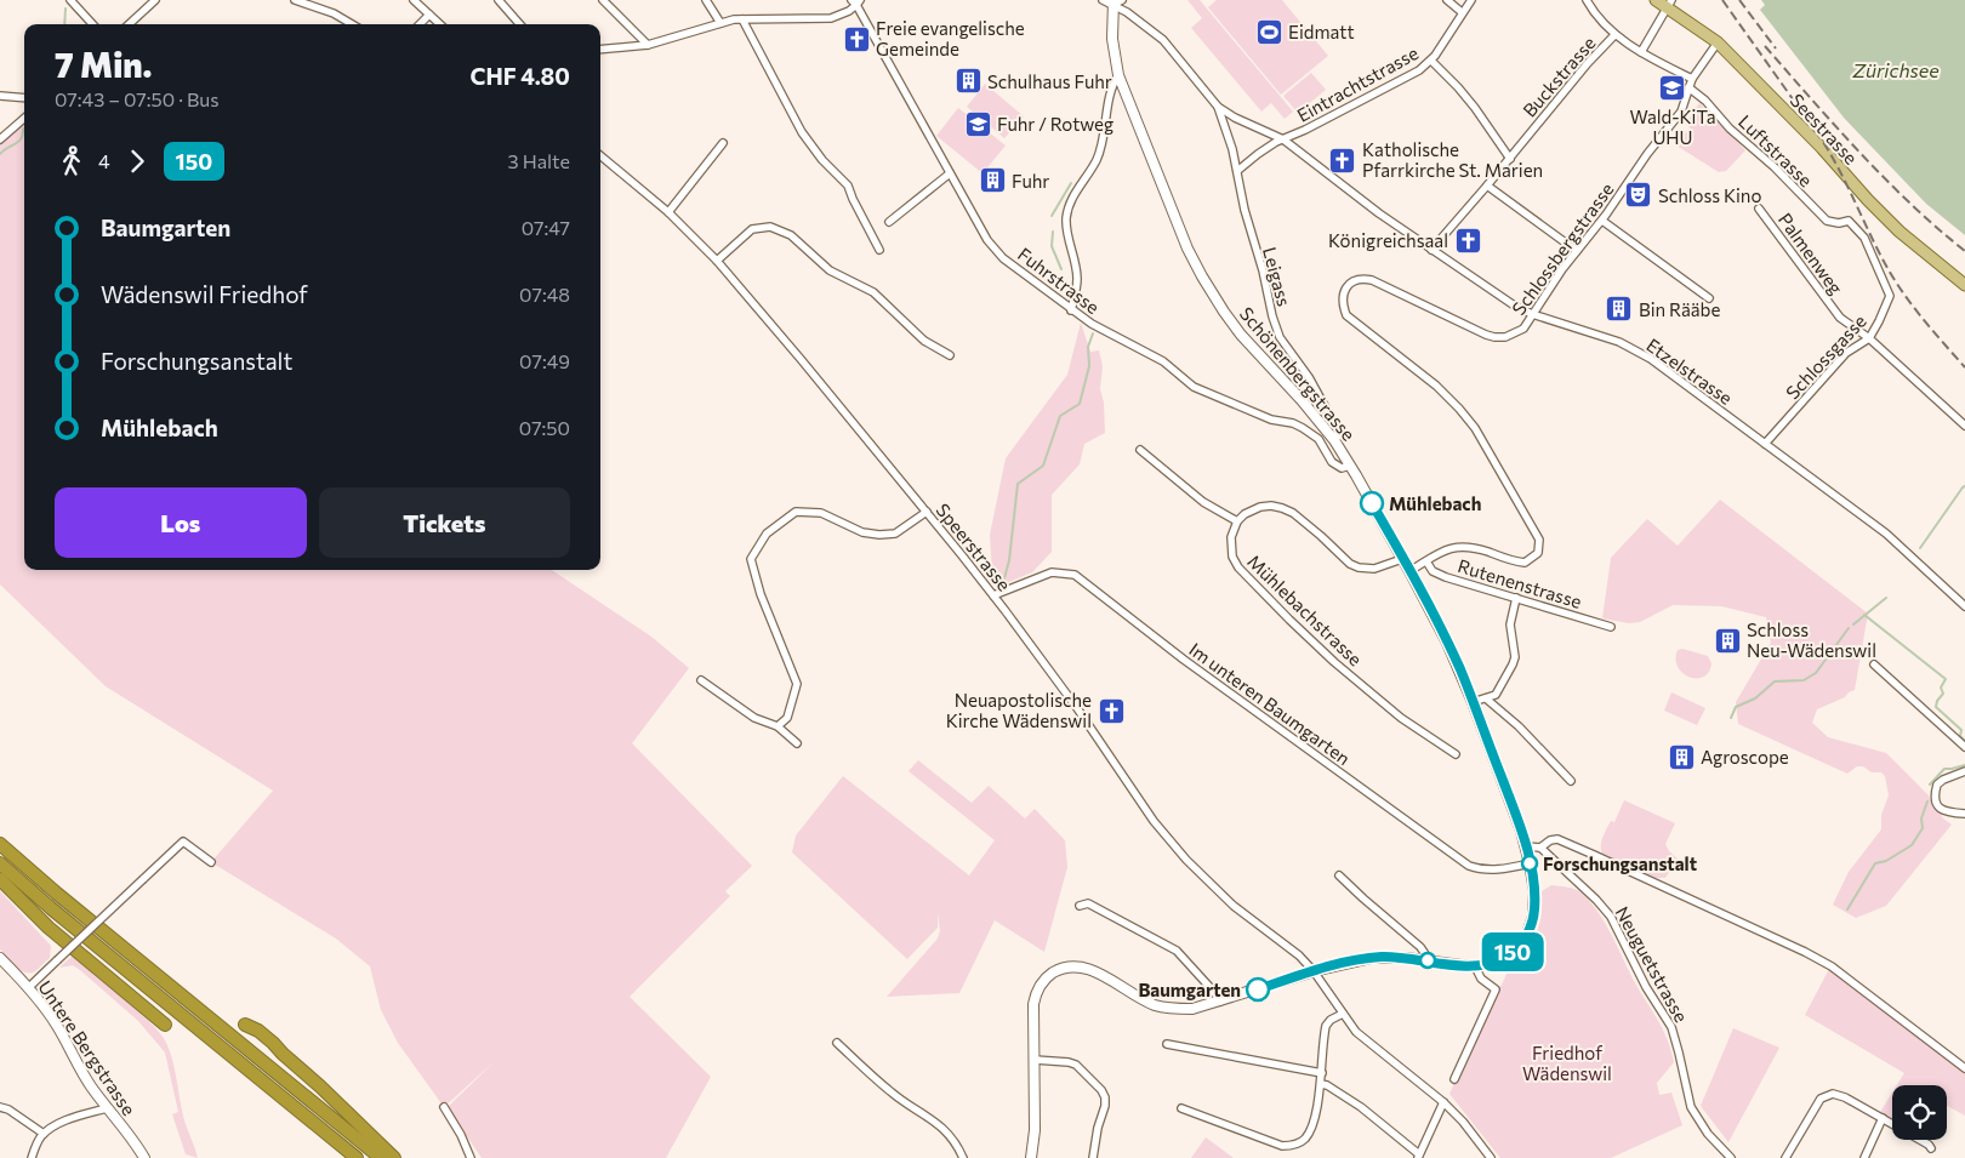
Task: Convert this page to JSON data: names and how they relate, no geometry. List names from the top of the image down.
{
  "streets": {
    "main road": ["Seestrasse"],
    "street": [
      "Buckstrasse",
      "Eintrachtstrasse",
      "Luftstrasse",
      "Schlossbergstrasse",
      "Palmenweg",
      "Leigass",
      "Fuhrstrasse",
      "Schlossgasse",
      "Etzelstrasse",
      "Schönenbergstrasse",
      "Speerstrasse",
      "Rutenenstrasse",
      "Mühlebachstrasse",
      "Im unteren Baumgarten",
      "Neuguetstrasse",
      "Untere Bergstrasse"
    ]
  },
  "crossings": [
    ["Buckstrasse", "Etzelstrasse"],
    ["Eintrachtstrasse", "Leigass"],
    ["Eintrachtstrasse", "Etzelstrasse"],
    ["Seestrasse", "Schlossbergstrasse"],
    ["Luftstrasse", "Schlossbergstrasse"],
    ["Luftstrasse", "Schlossgasse"],
    ["Schlossbergstrasse", "Etzelstrasse"],
    ["Schlossbergstrasse", "Schönenbergstrasse"],
    ["Schlossbergstrasse", "Rutenenstrasse"],
    ["Palmenweg", "Schlossgasse"],
    ["Leigass", "Etzelstrasse"],
    ["Leigass", "Schönenbergstrasse"],
    ["Fuhrstrasse", "Schönenbergstrasse"],
    ["Schlossgasse", "Etzelstrasse"],
    ["Schönenbergstrasse", "Speerstrasse"],
    ["Schönenbergstrasse", "Im unteren Baumgarten"],
    ["Speerstrasse", "Im unteren Baumgarten"]
  ],
  "water": ["Zürichsee"],
  "parks": ["Friedhof Wädenswil"],
  "places": {
    "sports": ["Eidmatt"],
    "church": [
      "Freie evangelische Gemeinde",
      "Katholische Pfarrkirche St. Marien",
      "Königreichsaal",
      "Neuapostolische Kirche Wädenswil"
    ],
    "building": [
      "Schulhaus Fuhr",
      "Fuhr",
      "Bin Rääbe",
      "Schloss Neu-Wädenswil",
      "Agroscope"
    ],
    "school or university": ["Wald-KiTa UHU", "Fuhr / Rotweg"],
    "theatre": ["Schloss Kino"],
    "other": ["Mühlebach", "Forschungsanstalt", "Baumgarten"]
  },
  "lines": ["bus line 150"],
  "page": {
    "on_map": "150",
    "heading": ["7 Min.", "07:43 – 07:50 · Bus", "CHF 4.80"],
    "legs": ["4", "150", "3 Halte"],
    "list": [
      {
        "name": "Baumgarten",
        "value": "07:47"
      },
      {
        "name": "Wädenswil Friedhof",
        "value": "07:48"
      },
      {
        "name": "Forschungsanstalt",
        "value": "07:49"
      },
      {
        "name": "Mühlebach",
        "value": "07:50"
      }
    ],
    "buttons": ["Los", "Tickets"]
  }
}
